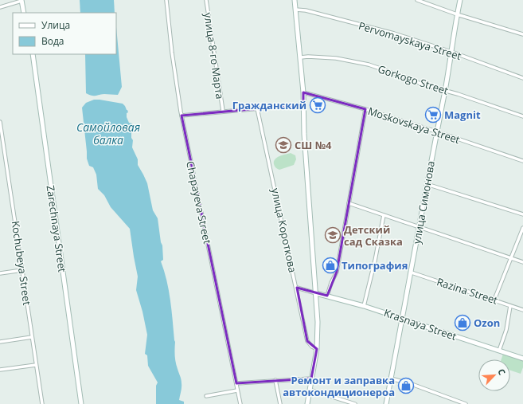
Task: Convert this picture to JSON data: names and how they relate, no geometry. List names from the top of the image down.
{
  "streets": {
    "street": [
      "Pervomayskaya Street",
      "улица 8-го Марта",
      "Gorkogo Street",
      "Moskovskaya Street",
      "Chapayeva Street",
      "улица Симонова",
      "Zarechnaya Street",
      "улица Короткова",
      "Kochubeya Street",
      "Razina Street",
      "Krasnaya Street"
    ]
  },
  "crossings": [
    ["Pervomayskaya Street", "улица Симонова"],
    ["Gorkogo Street", "улица Симонова"],
    ["Moskovskaya Street", "улица Симонова"],
    ["улица Симонова", "Razina Street"],
    ["улица Симонова", "Krasnaya Street"]
  ],
  "water": ["Самойловая балка"],
  "places": {
    "supermarket": ["Гражданский", "Magnit"],
    "school or university": ["СШ №4", "Детский сад Сказка"],
    "shop": ["Типография", "Ozon", "Ремонт и заправка автокондиционероа"]
  },
  "legend": ["Улица", "Вода"],
  "north": "top right"
}
